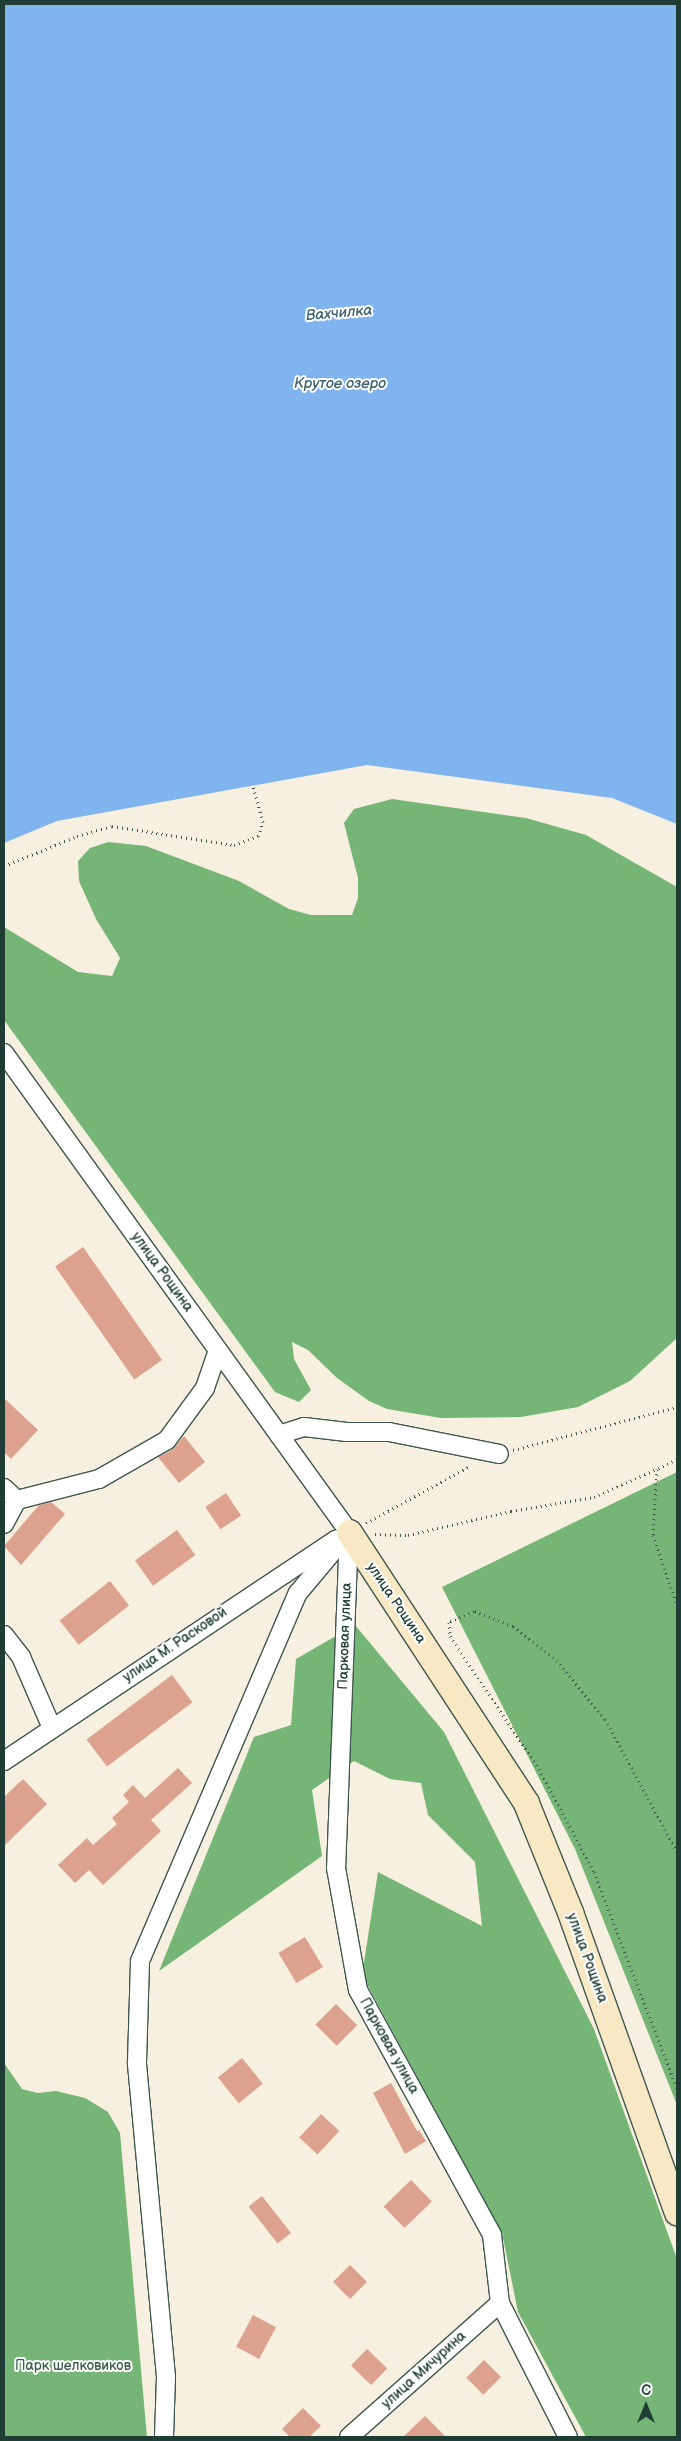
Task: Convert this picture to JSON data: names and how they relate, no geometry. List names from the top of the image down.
{
  "streets": {
    "street": [
      "улица Рощина",
      "Парковая улица",
      "улица М. Расковой",
      "улица Мичурина"
    ]
  },
  "crossings": [
    ["улица Рощина", "Парковая улица"],
    ["улица Рощина", "улица М. Расковой"],
    ["Парковая улица", "улица М. Расковой"],
    ["Парковая улица", "улица Мичурина"]
  ],
  "water": ["Вахчилка", "Крутое озеро"],
  "parks": ["Парк шелковиков"],
  "north": "top"
}
